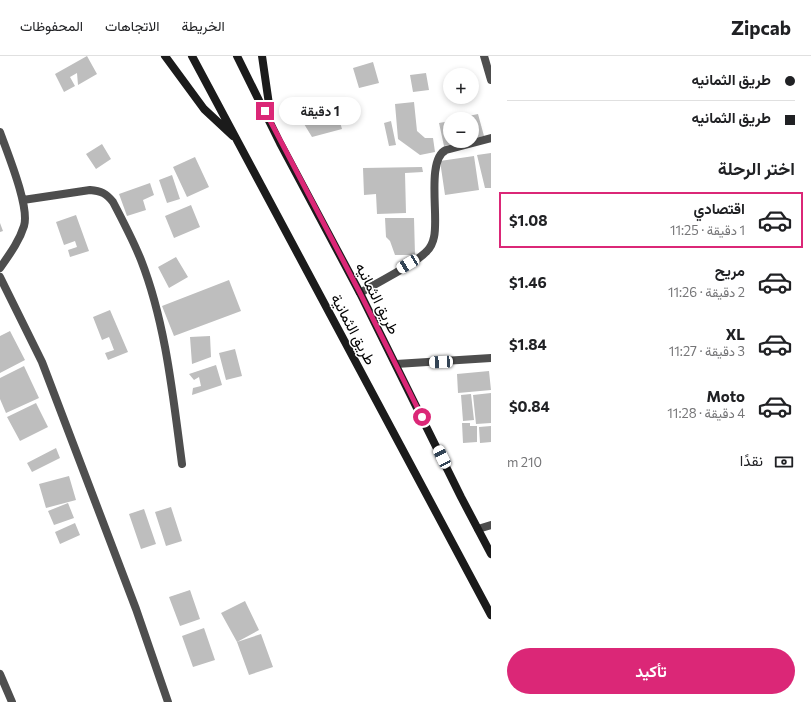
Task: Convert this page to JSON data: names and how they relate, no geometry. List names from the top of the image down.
{
  "streets": {
    "street": ["طريق الثمانيه", "طريق الثمانية"]
  },
  "page": {
    "header": "Zipcab",
    "nav": ["الخريطة", "الاتجاهات", "المحفوظات"],
    "banner": ["طريق الثمانيه", "طريق الثمانيه"],
    "map_buttons": ["+", "−"],
    "bubble": "1 دقيقة",
    "heading": "اختر الرحلة",
    "list": [
      {
        "name": "اقتصادي",
        "note": "1 دقيقة · 11:25",
        "value": "$1.08"
      },
      {
        "name": "مريح",
        "note": "2 دقيقة · 11:26",
        "value": "$1.46"
      },
      {
        "name": "XL",
        "note": "3 دقيقة · 11:27",
        "value": "$1.84"
      },
      {
        "name": "Moto",
        "note": "4 دقيقة · 11:28",
        "value": "$0.84"
      }
    ],
    "pay": ["نقدًا", "210 m"],
    "buttons": "تأكيد"
  }
}
